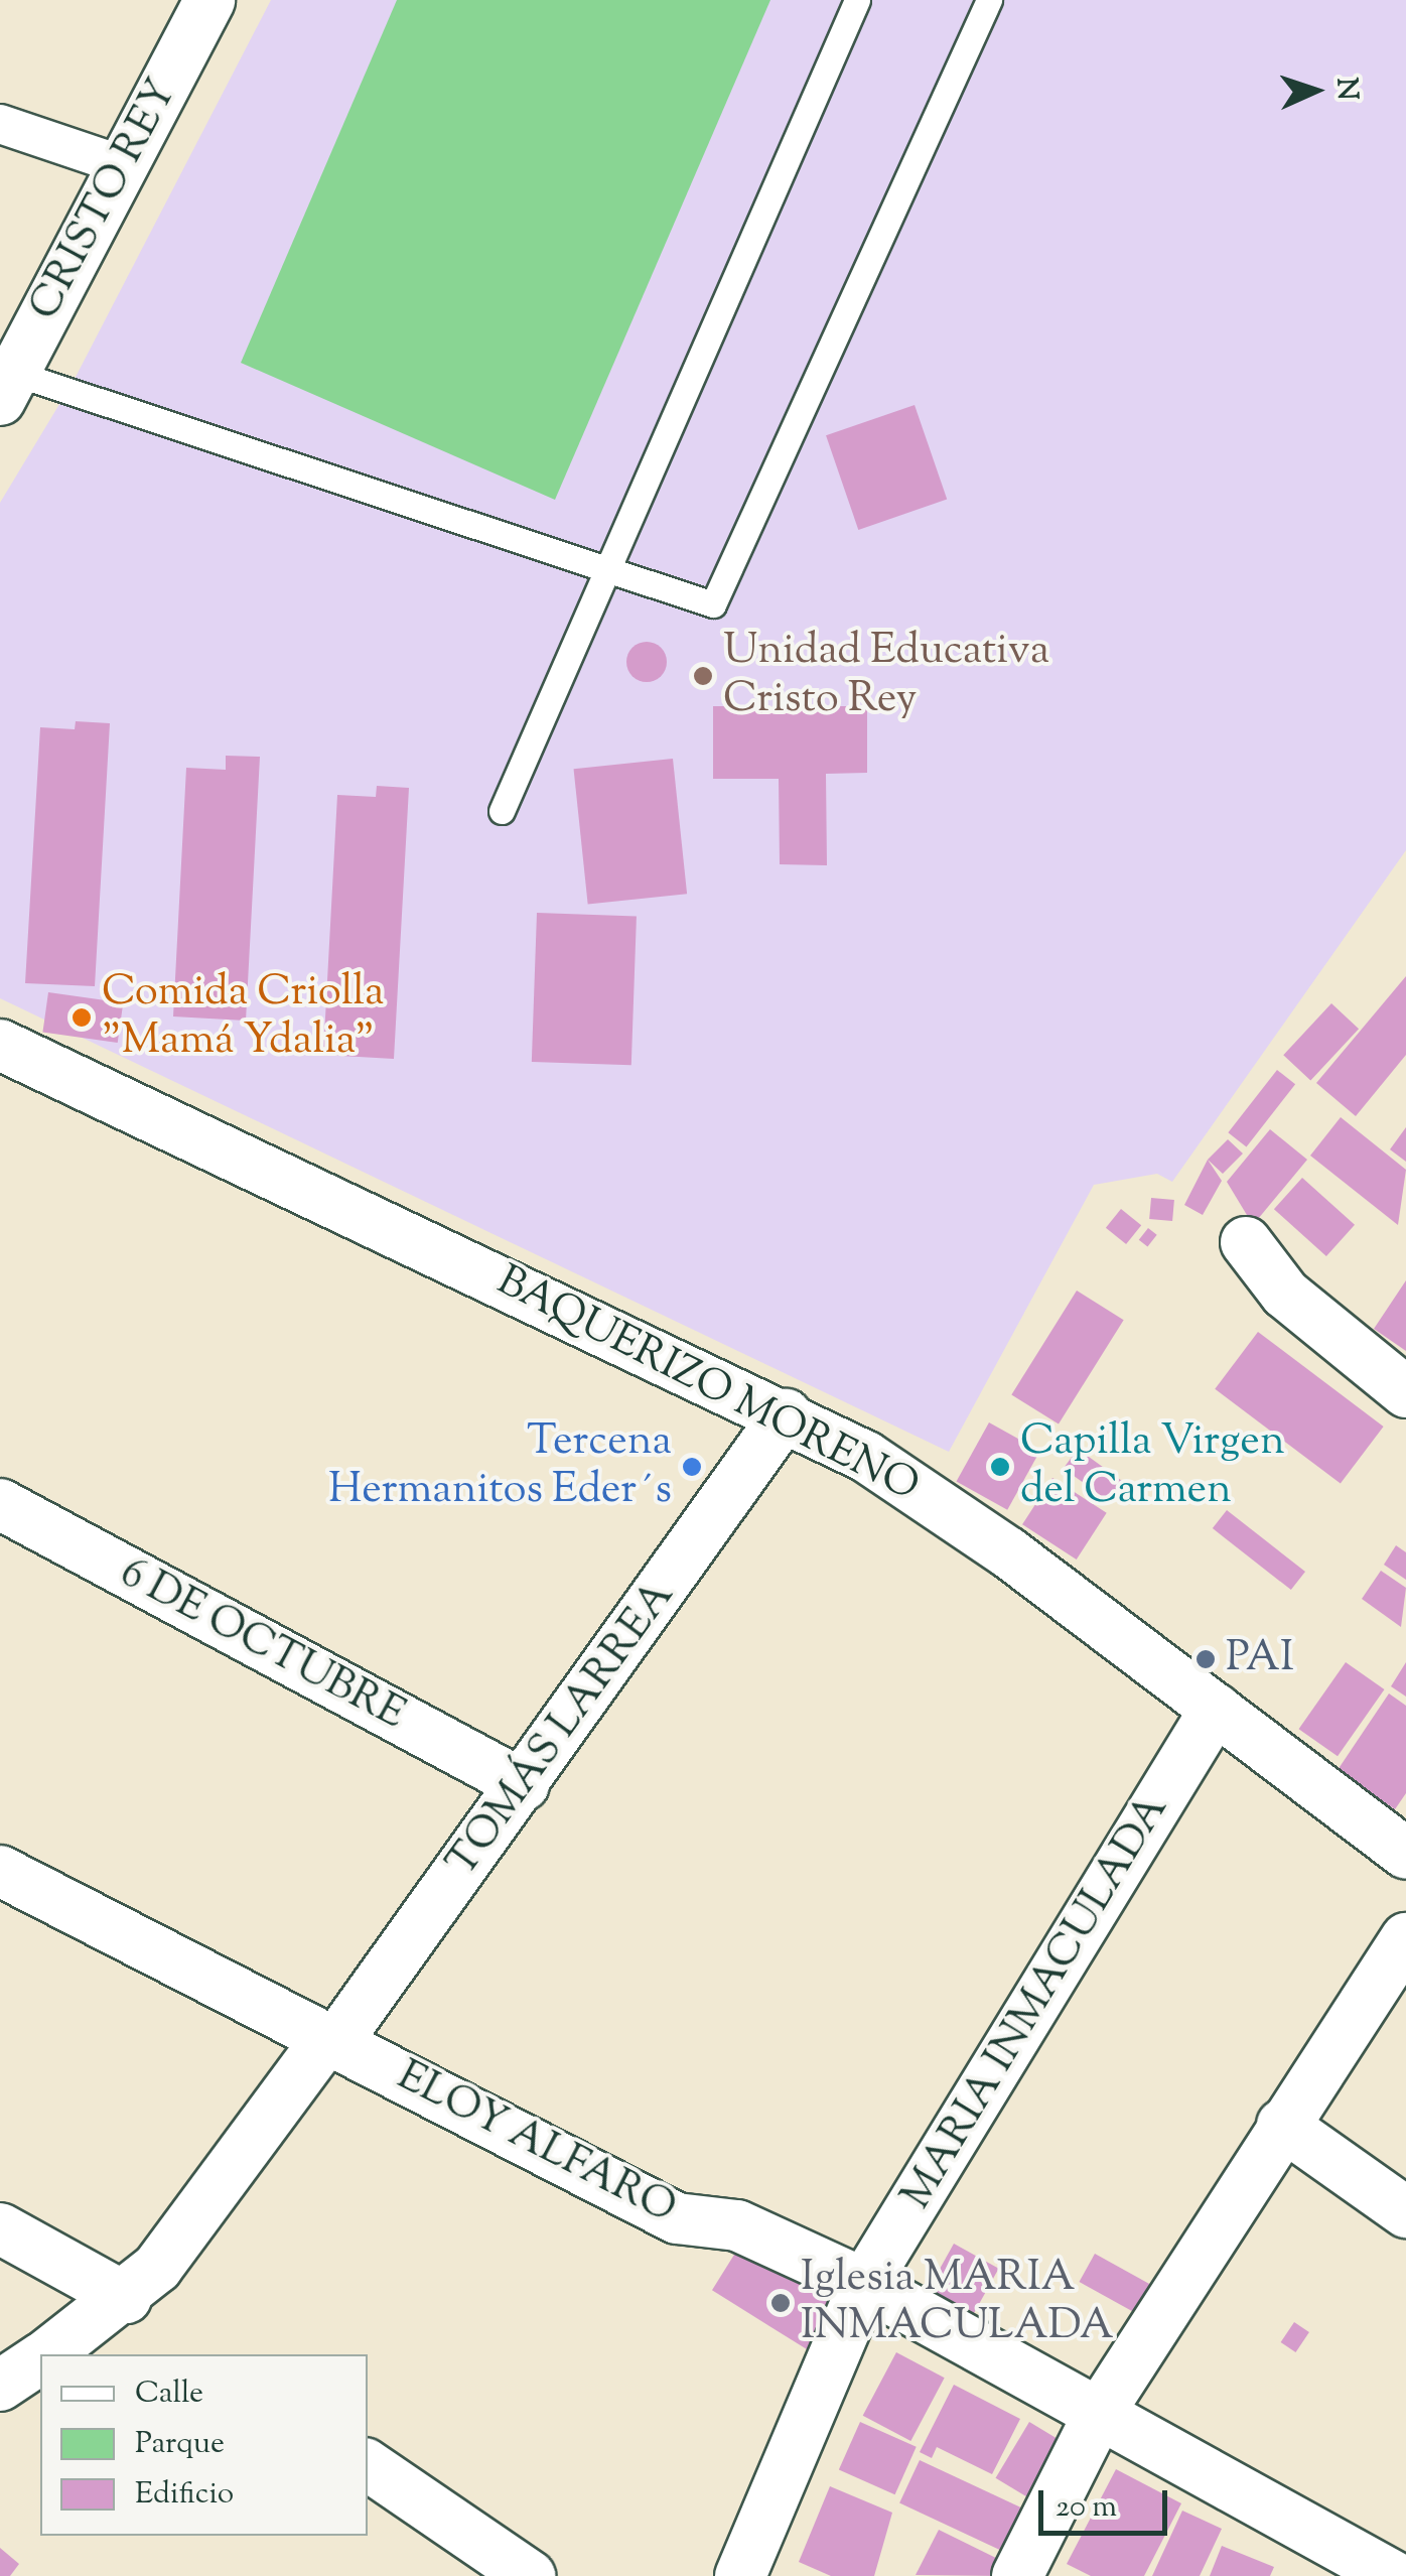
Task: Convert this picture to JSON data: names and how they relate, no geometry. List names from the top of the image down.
{
  "streets": {
    "street": [
      "CRISTO REY",
      "BAQUERIZO MORENO",
      "6 DE OCTUBRE",
      "TOMÁS LARREA",
      "MARIA INMACULADA",
      "ELOY ALFARO"
    ]
  },
  "crossings": [
    ["BAQUERIZO MORENO", "TOMÁS LARREA"],
    ["BAQUERIZO MORENO", "MARIA INMACULADA"],
    ["6 DE OCTUBRE", "TOMÁS LARREA"],
    ["TOMÁS LARREA", "ELOY ALFARO"],
    ["MARIA INMACULADA", "ELOY ALFARO"]
  ],
  "places": [
    "Unidad Educativa Cristo Rey",
    "Comida Criolla \"Mamá Ydalia\"",
    "Tercena Hermanitos Eder´s",
    "Capilla Virgen del Carmen",
    "PAI",
    "Iglesia MARIA INMACULADA"
  ],
  "legend": ["Calle", "Parque", "Edificio"],
  "scale_bar": "20 m",
  "north": "right"
}
